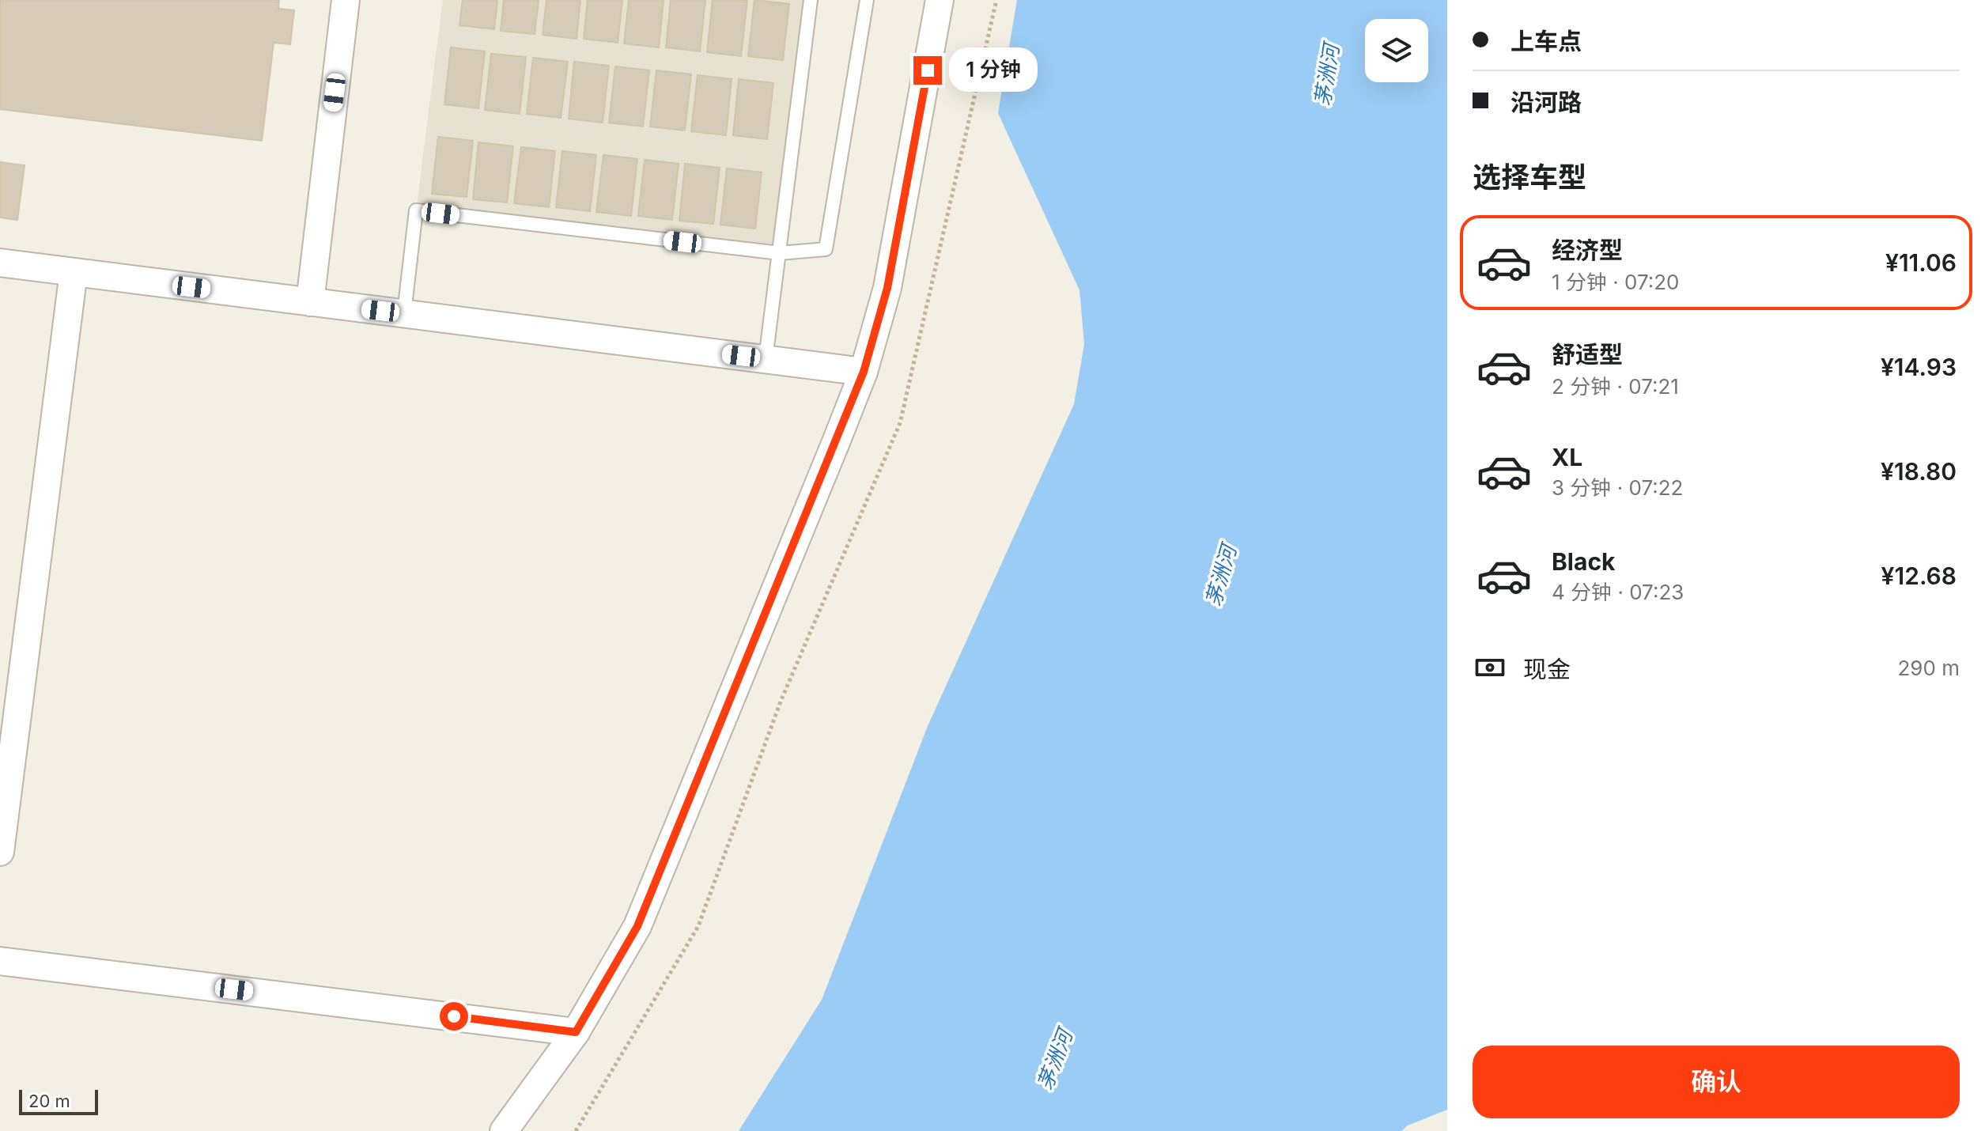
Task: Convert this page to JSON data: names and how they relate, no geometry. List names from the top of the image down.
{
  "water": ["茅洲河"],
  "scale_bar": "20 m",
  "page": {
    "banner": ["上车点", "沿河路"],
    "bubble": "1 分钟",
    "heading": "选择车型",
    "list": [
      {
        "name": "经济型",
        "note": "1 分钟 · 07:20",
        "value": "¥11.06"
      },
      {
        "name": "舒适型",
        "note": "2 分钟 · 07:21",
        "value": "¥14.93"
      },
      {
        "name": "XL",
        "note": "3 分钟 · 07:22",
        "value": "¥18.80"
      },
      {
        "name": "Black",
        "note": "4 分钟 · 07:23",
        "value": "¥12.68"
      }
    ],
    "pay": ["现金", "290 m"],
    "buttons": "确认",
    "scale": "20 m"
  }
}
